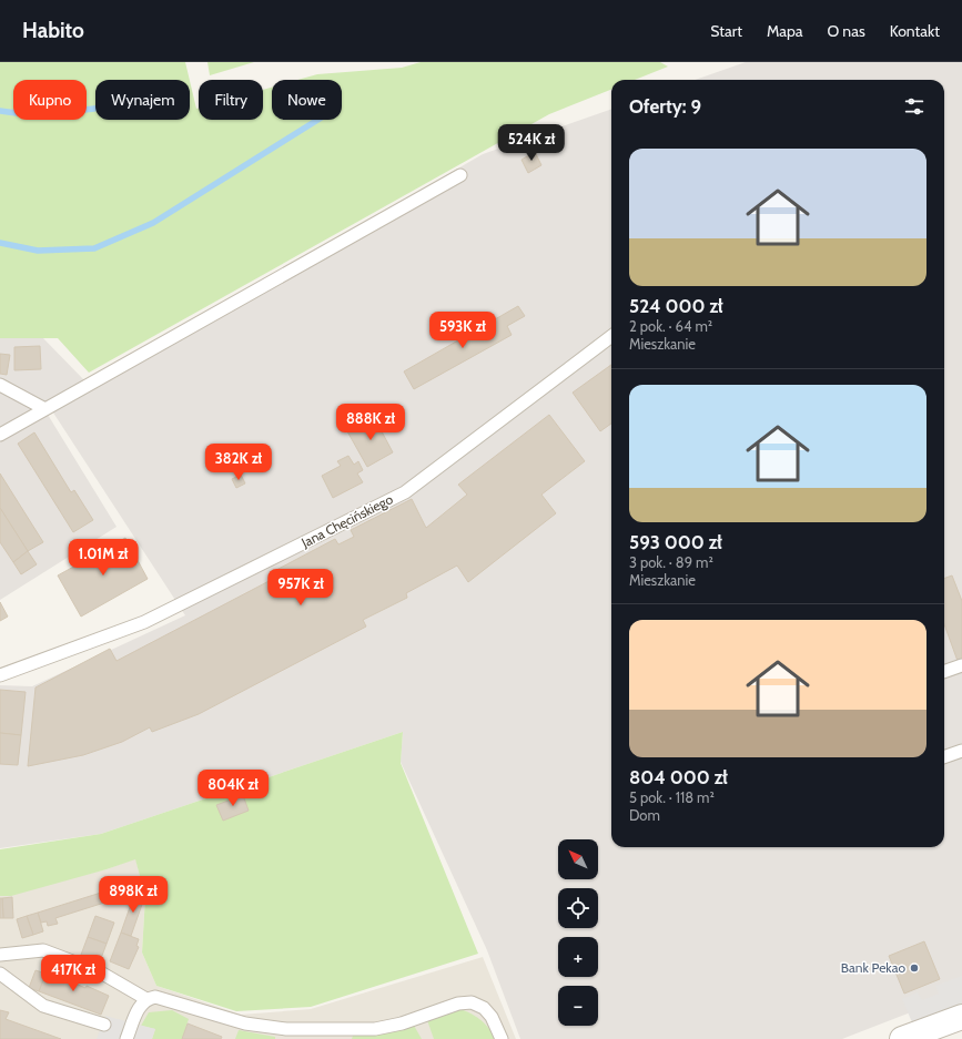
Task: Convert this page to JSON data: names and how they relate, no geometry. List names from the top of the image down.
{
  "streets": {
    "lane": ["Jana Chęcińskiego"]
  },
  "places": ["Bank Pekao"],
  "north": "top left",
  "page": {
    "header": "Habito",
    "nav": [
      "Start",
      "Mapa",
      "O nas",
      "Kontakt"
    ],
    "chip": [
      "Kupno",
      "Wynajem",
      "Filtry",
      "Nowe"
    ],
    "heading": "Oferty: 9",
    "price": [
      "524K zł",
      "593K zł",
      "888K zł",
      "382K zł",
      "1.01M zł",
      "957K zł",
      "804K zł",
      "898K zł",
      "417K zł"
    ],
    "list": [
      {
        "name": "524 000 zł",
        "note": "2 pok. · 64 m² · Mieszkanie"
      },
      {
        "name": "593 000 zł",
        "note": "3 pok. · 89 m² · Mieszkanie"
      },
      {
        "name": "804 000 zł",
        "note": "5 pok. · 118 m² · Dom"
      }
    ],
    "map_buttons": ["+", "−"]
  }
}
